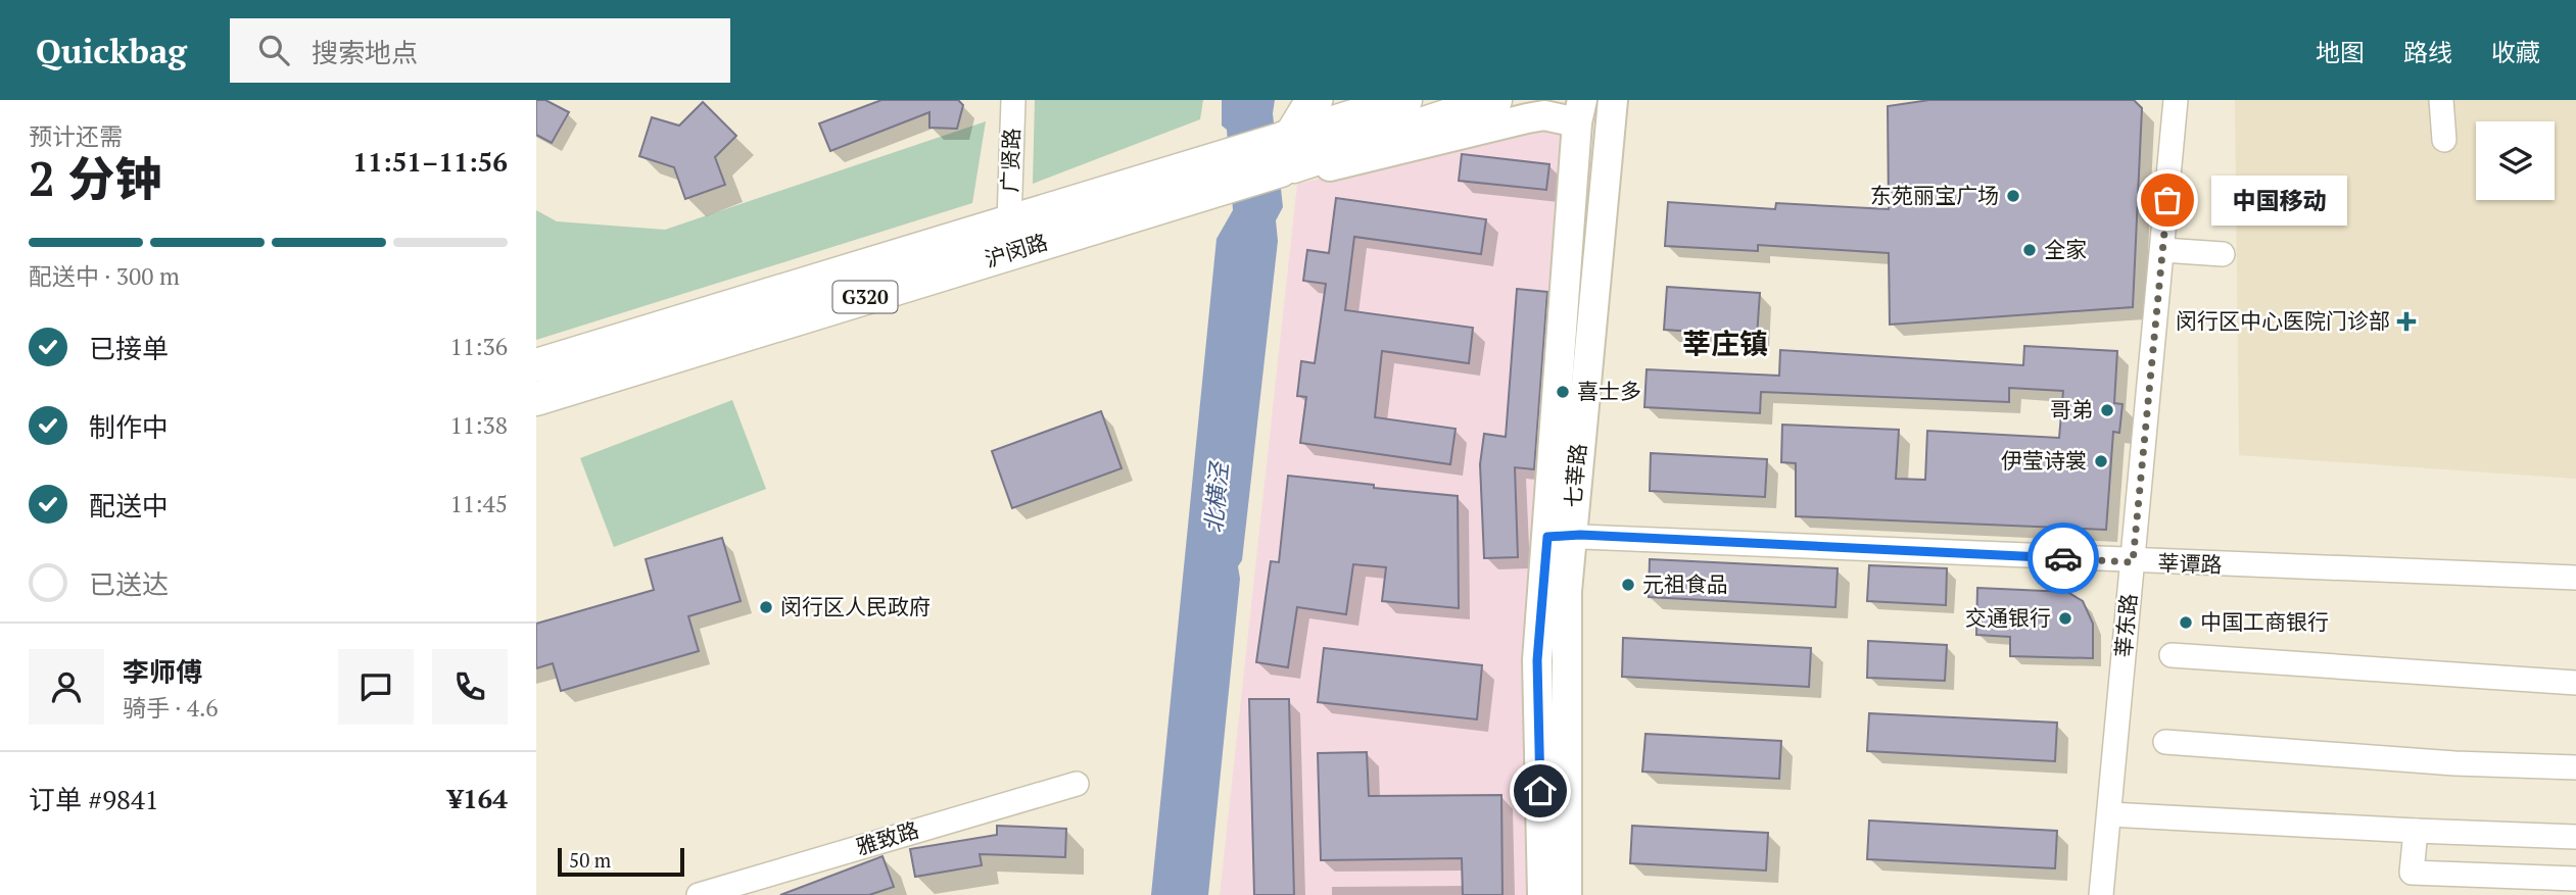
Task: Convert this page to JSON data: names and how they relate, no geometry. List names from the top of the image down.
{
  "streets": {
    "highway": ["沪闵路", "G320"],
    "main road": ["七莘路"],
    "street": [
      "广贤路",
      "莘谭路",
      "莘东路",
      "雅致路"
    ]
  },
  "crossings": [
    ["广贤路", "沪闵路"],
    ["七莘路", "莘谭路"],
    ["莘谭路", "莘东路"]
  ],
  "districts": ["莘庄镇"],
  "water": ["北横泾"],
  "places": {
    "other": [
      "东苑丽宝广场",
      "中国移动",
      "全家",
      "喜士多",
      "哥弟",
      "伊莹诗裳",
      "元祖食品",
      "闵行区人民政府",
      "交通银行",
      "中国工商银行"
    ],
    "health": ["闵行区中心医院门诊部"]
  },
  "scale_bar": "50 m",
  "page": {
    "header": "Quickbag",
    "search": "搜索地点",
    "nav": ["地图", "路线", "收藏"],
    "heading": ["2 分钟", "预计还需", "11:51–11:56"],
    "panel": [
      "李师傅",
      "骑手 · 4.6",
      "订单 #9841",
      "¥164"
    ],
    "bubble": "中国移动",
    "bar": "配送中 · 300 m",
    "list": [
      ["已接单", "11:36"],
      ["制作中", "11:38"],
      ["配送中", "11:45"],
      "已送达"
    ],
    "scale": "50 m"
  }
}
